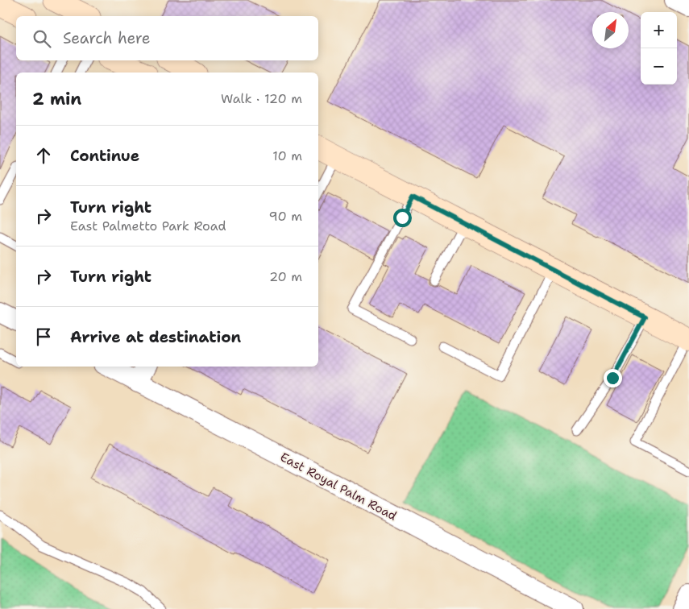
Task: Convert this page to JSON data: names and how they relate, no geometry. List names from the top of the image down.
{
  "streets": {
    "street": ["East Royal Palm Road"]
  },
  "north": "top right",
  "page": {
    "map_buttons": ["+", "−"],
    "search": "Search here",
    "heading": ["2 min", "Walk · 120 m"],
    "list": [
      ["Continue", "10 m"],
      ["Turn right", "East Palmetto Park Road", "90 m"],
      ["Turn right", "20 m"],
      "Arrive at destination"
    ]
  }
}
